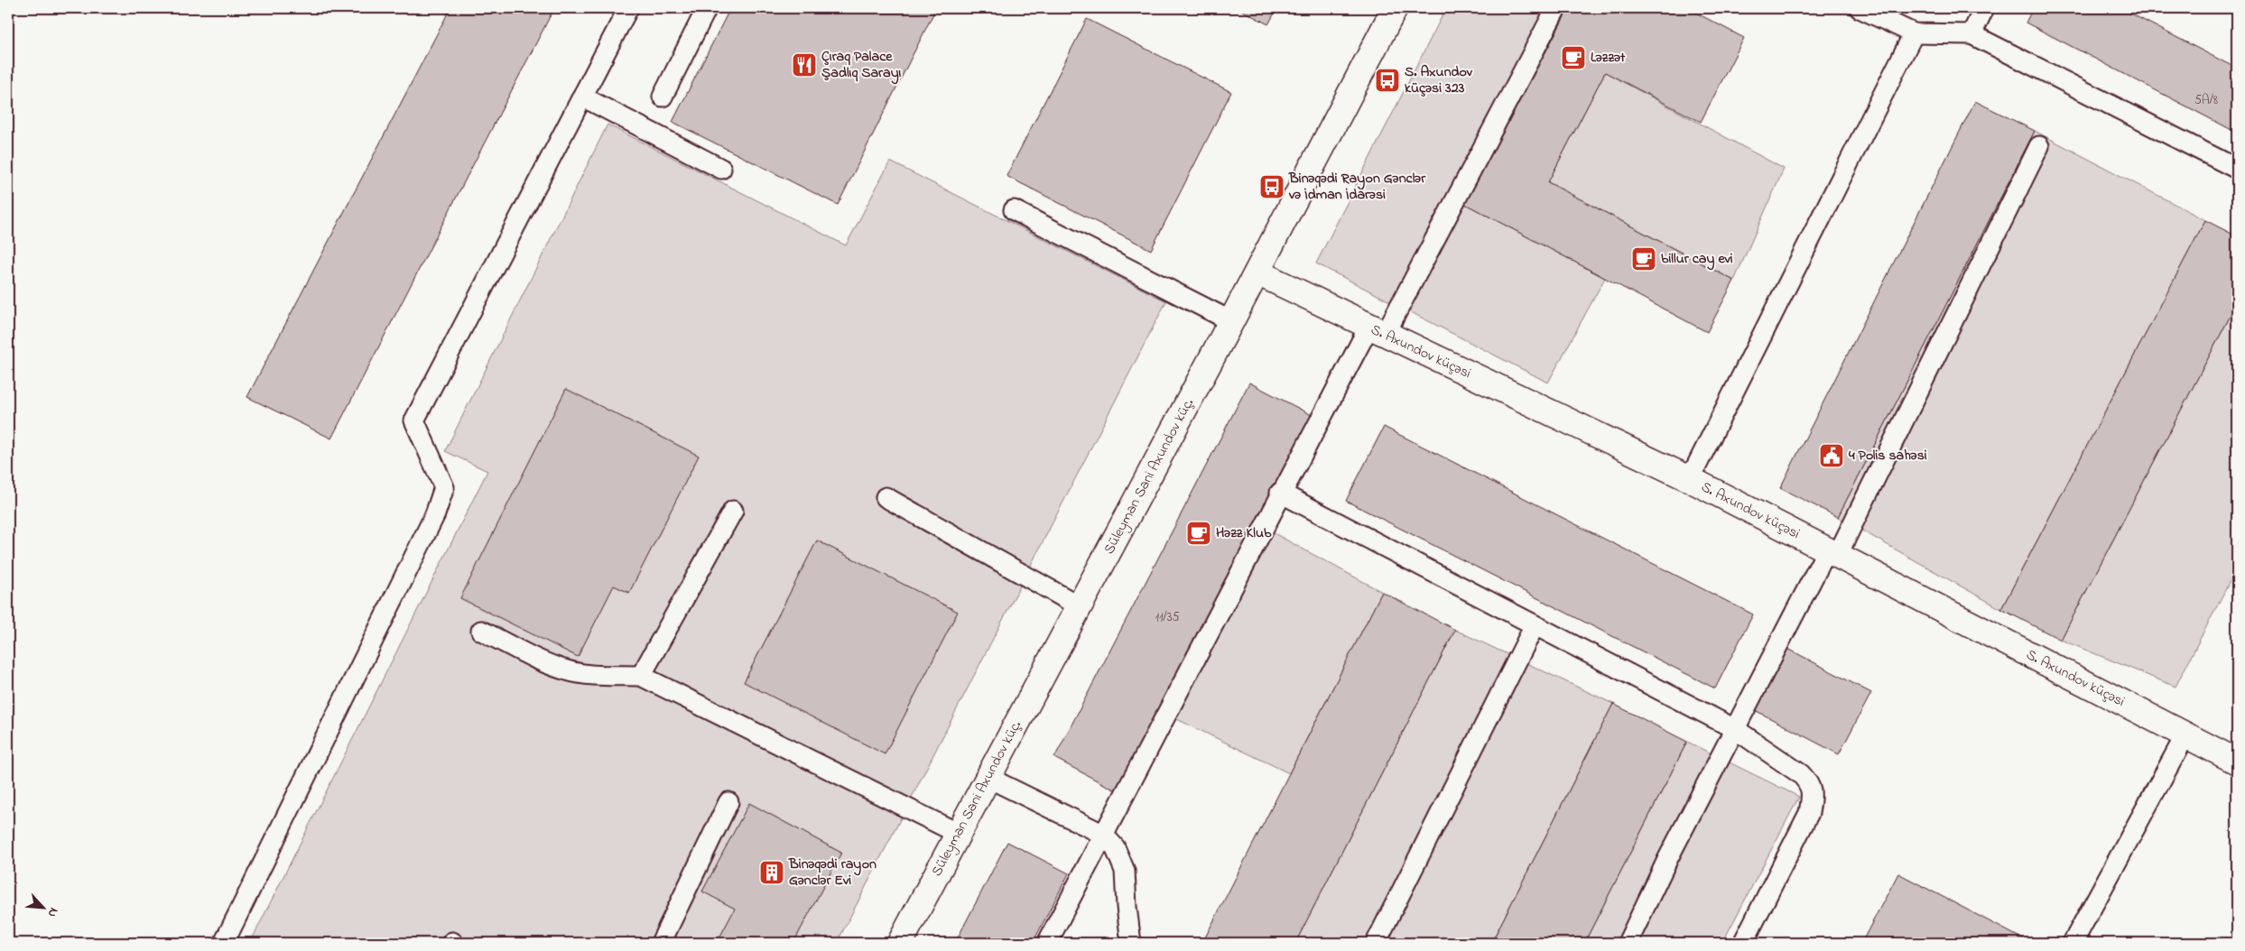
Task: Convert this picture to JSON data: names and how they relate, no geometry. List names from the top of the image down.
{
  "streets": {
    "street": ["S. Axundov küçəsi", "Süleyman Sani Axundov küç."]
  },
  "crossings": [
    ["S. Axundov küçəsi", "Süleyman Sani Axundov küç."]
  ],
  "places": {
    "cafe": ["Ləzzət", "billur cay evi", "Həzz Klub"],
    "restaurant": ["Çıraq Palace Şadlıq Sarayı"],
    "bus stop": ["S. Axundov küçəsi 323", "Binəqədi Rayon Gənclər və İdman İdarəsi"],
    "public building": ["4 Polis sahəsi"],
    "building": ["Binəqədi rayon Gənclər Evi"]
  },
  "house_numbers": ["5A/8", "11/35"],
  "north": "bottom right"
}
